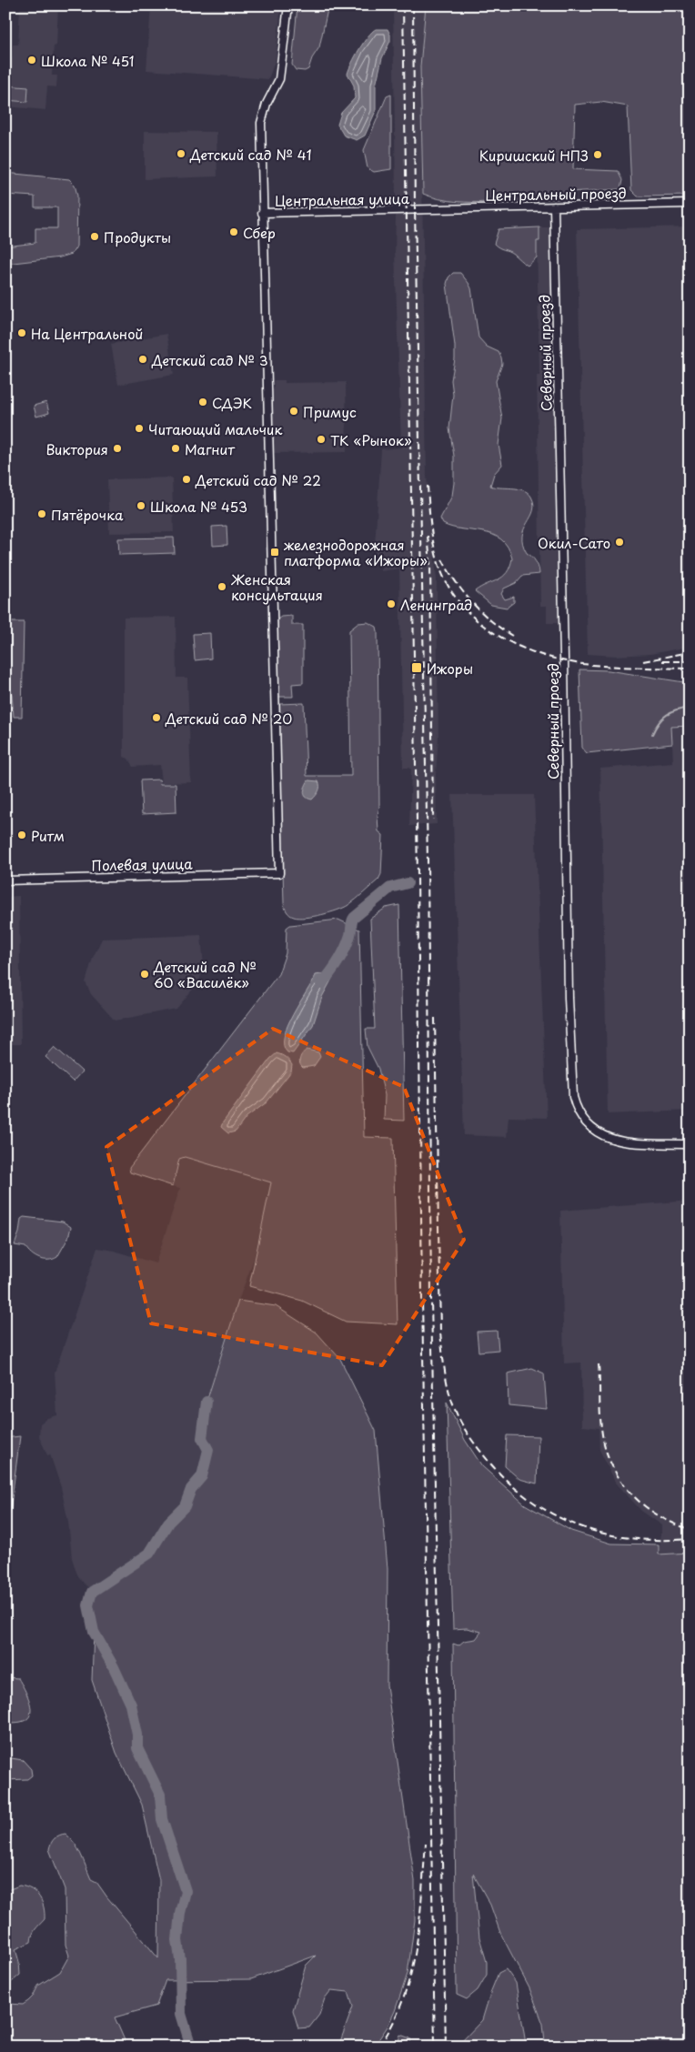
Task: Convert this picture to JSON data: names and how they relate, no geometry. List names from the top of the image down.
{
  "streets": {
    "street": [
      "Центральный проезд",
      "Центральная улица",
      "Северный проезд",
      "Полевая улица"
    ]
  },
  "crossings": [
    ["Центральный проезд", "Центральная улица"],
    ["Центральный проезд", "Северный проезд"],
    ["Центральная улица", "Полевая улица"]
  ],
  "places": {
    "other": [
      "Школа № 451",
      "Детский сад № 41",
      "Киришский НПЗ",
      "Сбер",
      "Продукты",
      "На Центральной",
      "Детский сад № 3",
      "СДЭК",
      "Примус",
      "Читающий мальчик",
      "ТК «Рынок»",
      "Виктория",
      "Магнит",
      "Детский сад № 22",
      "Школа № 453",
      "Пятёрочка",
      "Окил-Сато",
      "Женская консультация",
      "Ленинград",
      "Детский сад № 20",
      "Ритм",
      "Детский сад № 60 «Василёк»"
    ],
    "transit": ["железнодорожная платформа «Ижоры»", "Ижоры"]
  }
}
